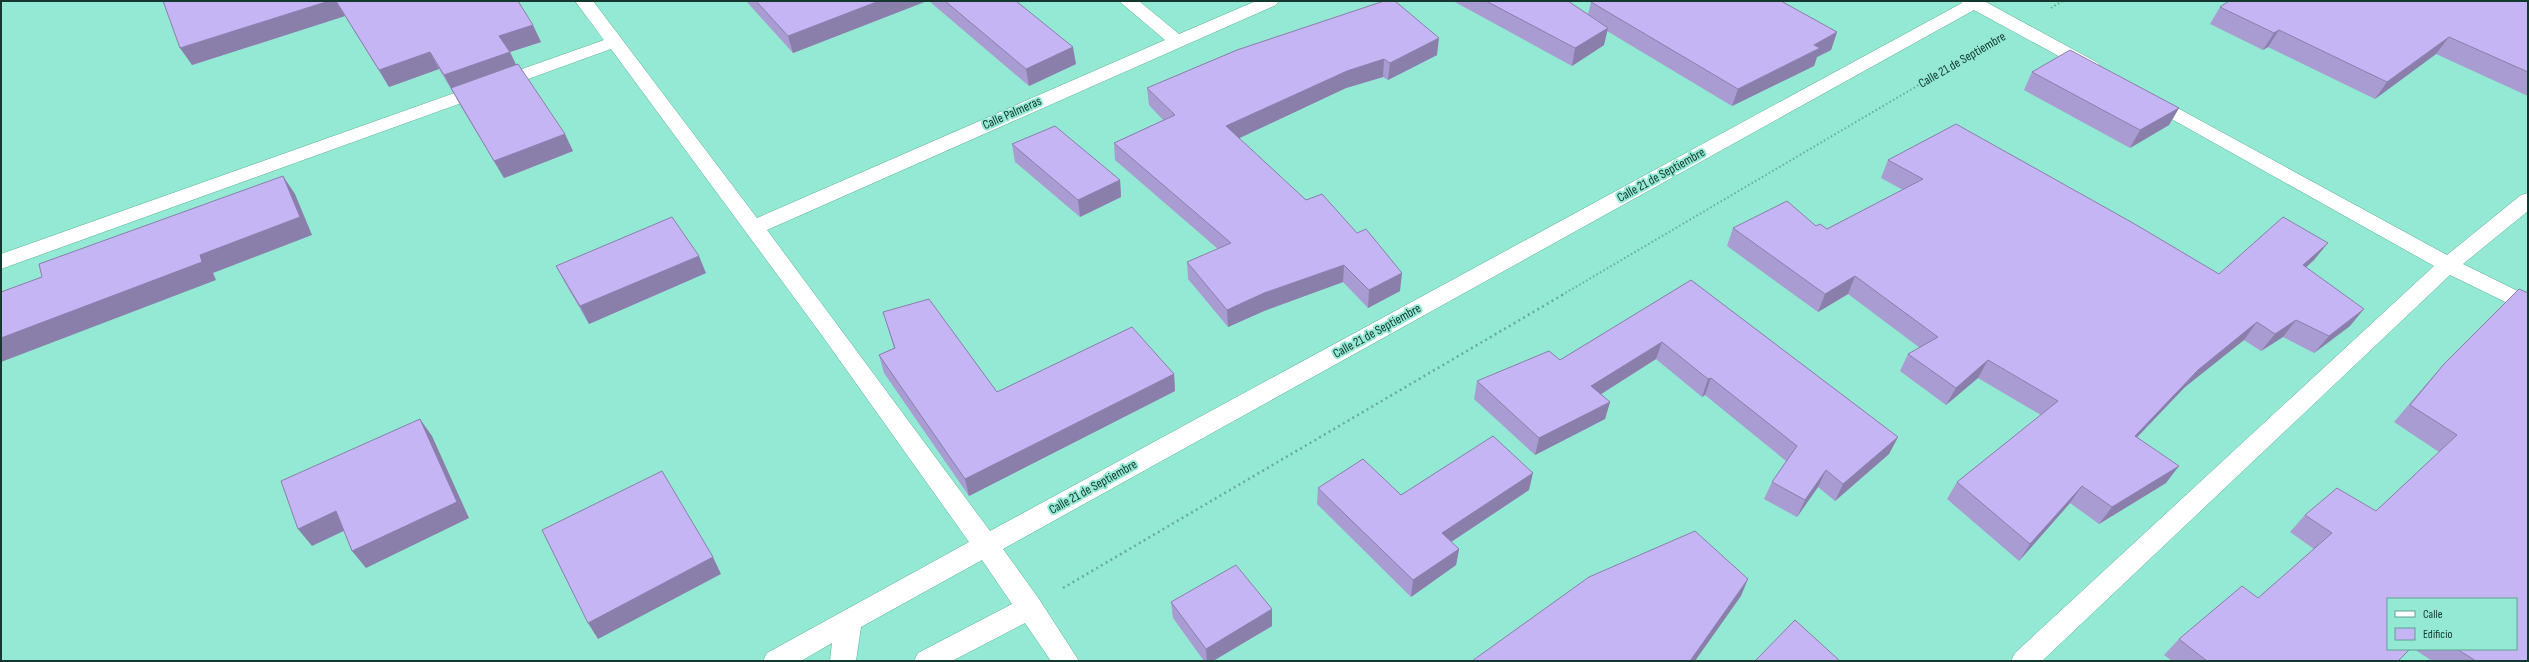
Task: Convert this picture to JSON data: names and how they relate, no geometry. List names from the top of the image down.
{
  "streets": {
    "street": ["Calle 21 de Septiembre", "Calle Palmeras"]
  },
  "legend": ["Calle", "Edificio"]
}
